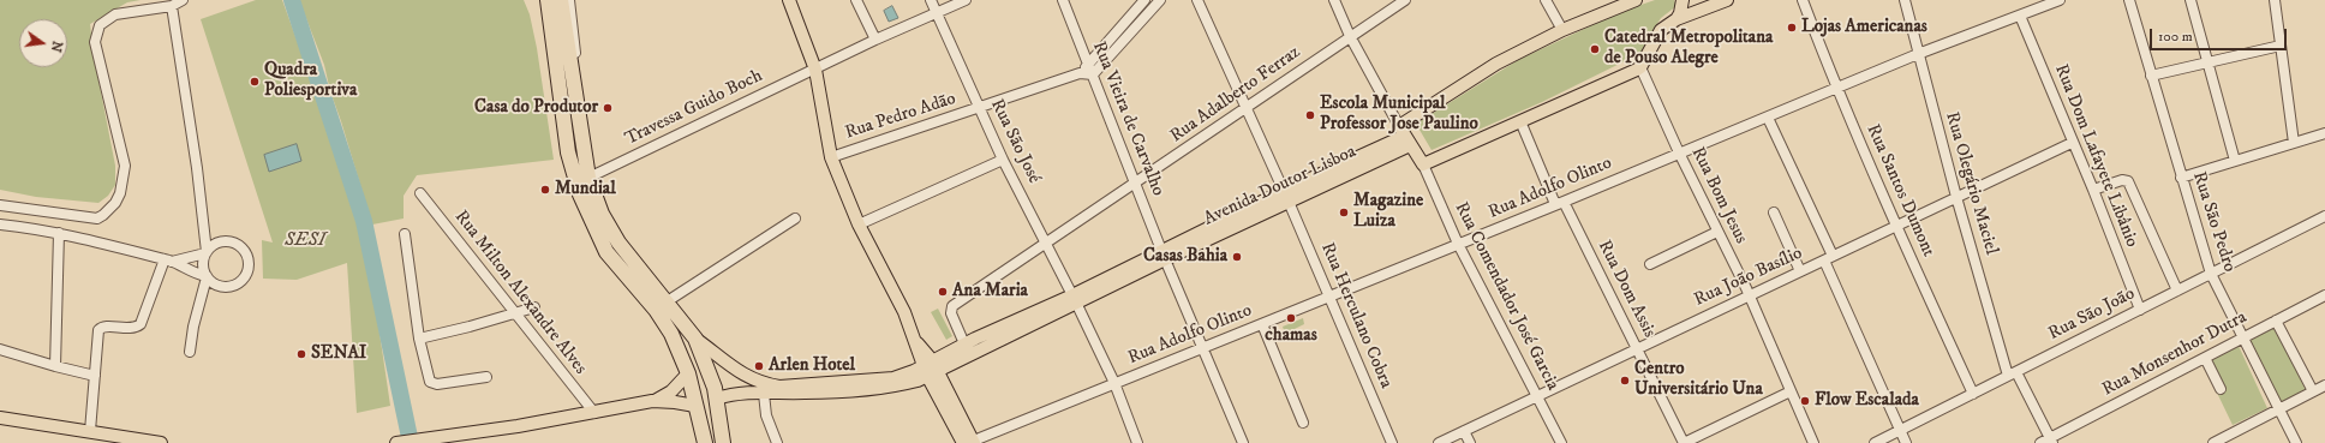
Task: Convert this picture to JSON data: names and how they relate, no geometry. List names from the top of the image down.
{
  "streets": {
    "main road": ["Avenida Doutor Lisboa"],
    "street": [
      "Rua Adalberto Ferraz",
      "Travessa Guido Boch",
      "Rua Pedro Adão",
      "Rua Vieira de Carvalho",
      "Rua São José",
      "Rua Dom Lafayete Libânio",
      "Rua Olegário Maciel",
      "Rua Adolfo Olinto",
      "Rua Santos Dumont",
      "Rua Bom Jesus",
      "Rua São Pedro",
      "Rua João Basílio",
      "Rua Dom Assis",
      "Rua Milton Alexandre Alves",
      "Rua Comendador José Garcia",
      "Rua São João",
      "Rua Herculano Cobra",
      "Rua Monsenhor Dutra"
    ]
  },
  "crossings": [
    ["Rua Adalberto Ferraz", "Rua Vieira de Carvalho"],
    ["Rua Adalberto Ferraz", "Rua São José"],
    ["Rua Adalberto Ferraz", "Avenida Doutor Lisboa"],
    ["Rua Adalberto Ferraz", "Rua Herculano Cobra"],
    ["Travessa Guido Boch", "Rua São José"],
    ["Rua Pedro Adão", "Rua São José"],
    ["Rua Vieira de Carvalho", "Avenida Doutor Lisboa"],
    ["Rua Vieira de Carvalho", "Rua Adolfo Olinto"],
    ["Rua São José", "Avenida Doutor Lisboa"],
    ["Rua São José", "Rua Adolfo Olinto"],
    ["Rua Dom Lafayete Libânio", "Rua Adolfo Olinto"],
    ["Rua Dom Lafayete Libânio", "Rua João Basílio"],
    ["Rua Dom Lafayete Libânio", "Rua São João"],
    ["Rua Olegário Maciel", "Rua Adolfo Olinto"],
    ["Rua Olegário Maciel", "Rua João Basílio"],
    ["Rua Olegário Maciel", "Rua São João"],
    ["Rua Olegário Maciel", "Rua Monsenhor Dutra"],
    ["Avenida Doutor Lisboa", "Rua Herculano Cobra"],
    ["Rua Adolfo Olinto", "Rua Santos Dumont"],
    ["Rua Adolfo Olinto", "Rua Bom Jesus"],
    ["Rua Adolfo Olinto", "Rua Dom Assis"],
    ["Rua Adolfo Olinto", "Rua Comendador José Garcia"],
    ["Rua Adolfo Olinto", "Rua Herculano Cobra"],
    ["Rua Santos Dumont", "Rua João Basílio"],
    ["Rua Santos Dumont", "Rua São João"],
    ["Rua Bom Jesus", "Rua João Basílio"],
    ["Rua São Pedro", "Rua São João"],
    ["Rua São Pedro", "Rua Monsenhor Dutra"],
    ["Rua João Basílio", "Rua Dom Assis"],
    ["Rua João Basílio", "Rua Comendador José Garcia"]
  ],
  "parks": ["SESI"],
  "places": [
    "Lojas Americanas",
    "Catedral Metropolitana de Pouso Alegre",
    "Quadra Poliesportiva",
    "Casa do Produtor",
    "Escola Municipal Professor Jose Paulino",
    "Mundial",
    "Magazine Luiza",
    "Casas Bahia",
    "Ana Maria",
    "chamas",
    "SENAI",
    "Arlen Hotel",
    "Centro Universitário Una",
    "Flow Escalada"
  ],
  "scale_bar": "100 m",
  "north": "right"
}
